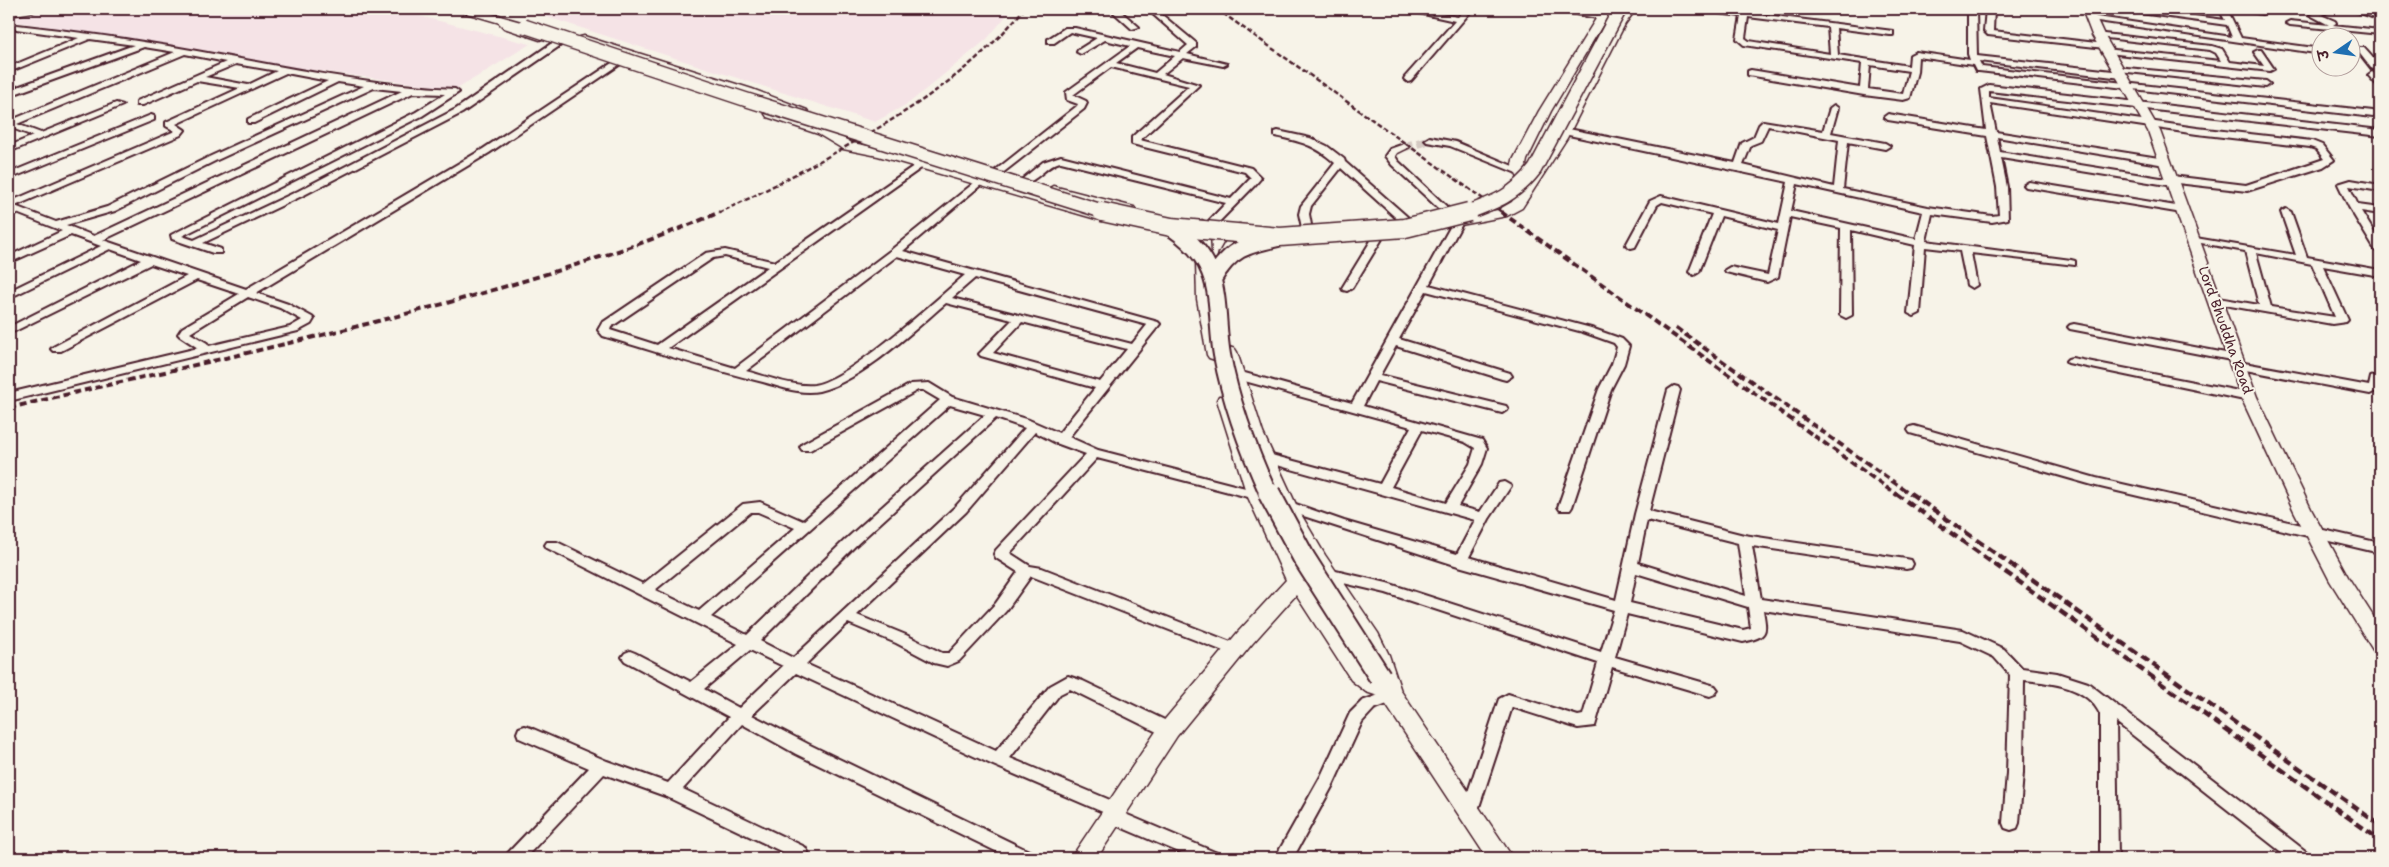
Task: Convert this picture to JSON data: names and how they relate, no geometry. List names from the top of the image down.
{
  "streets": {
    "street": ["Lord Bhuddha Road"]
  },
  "north": "left"
}
